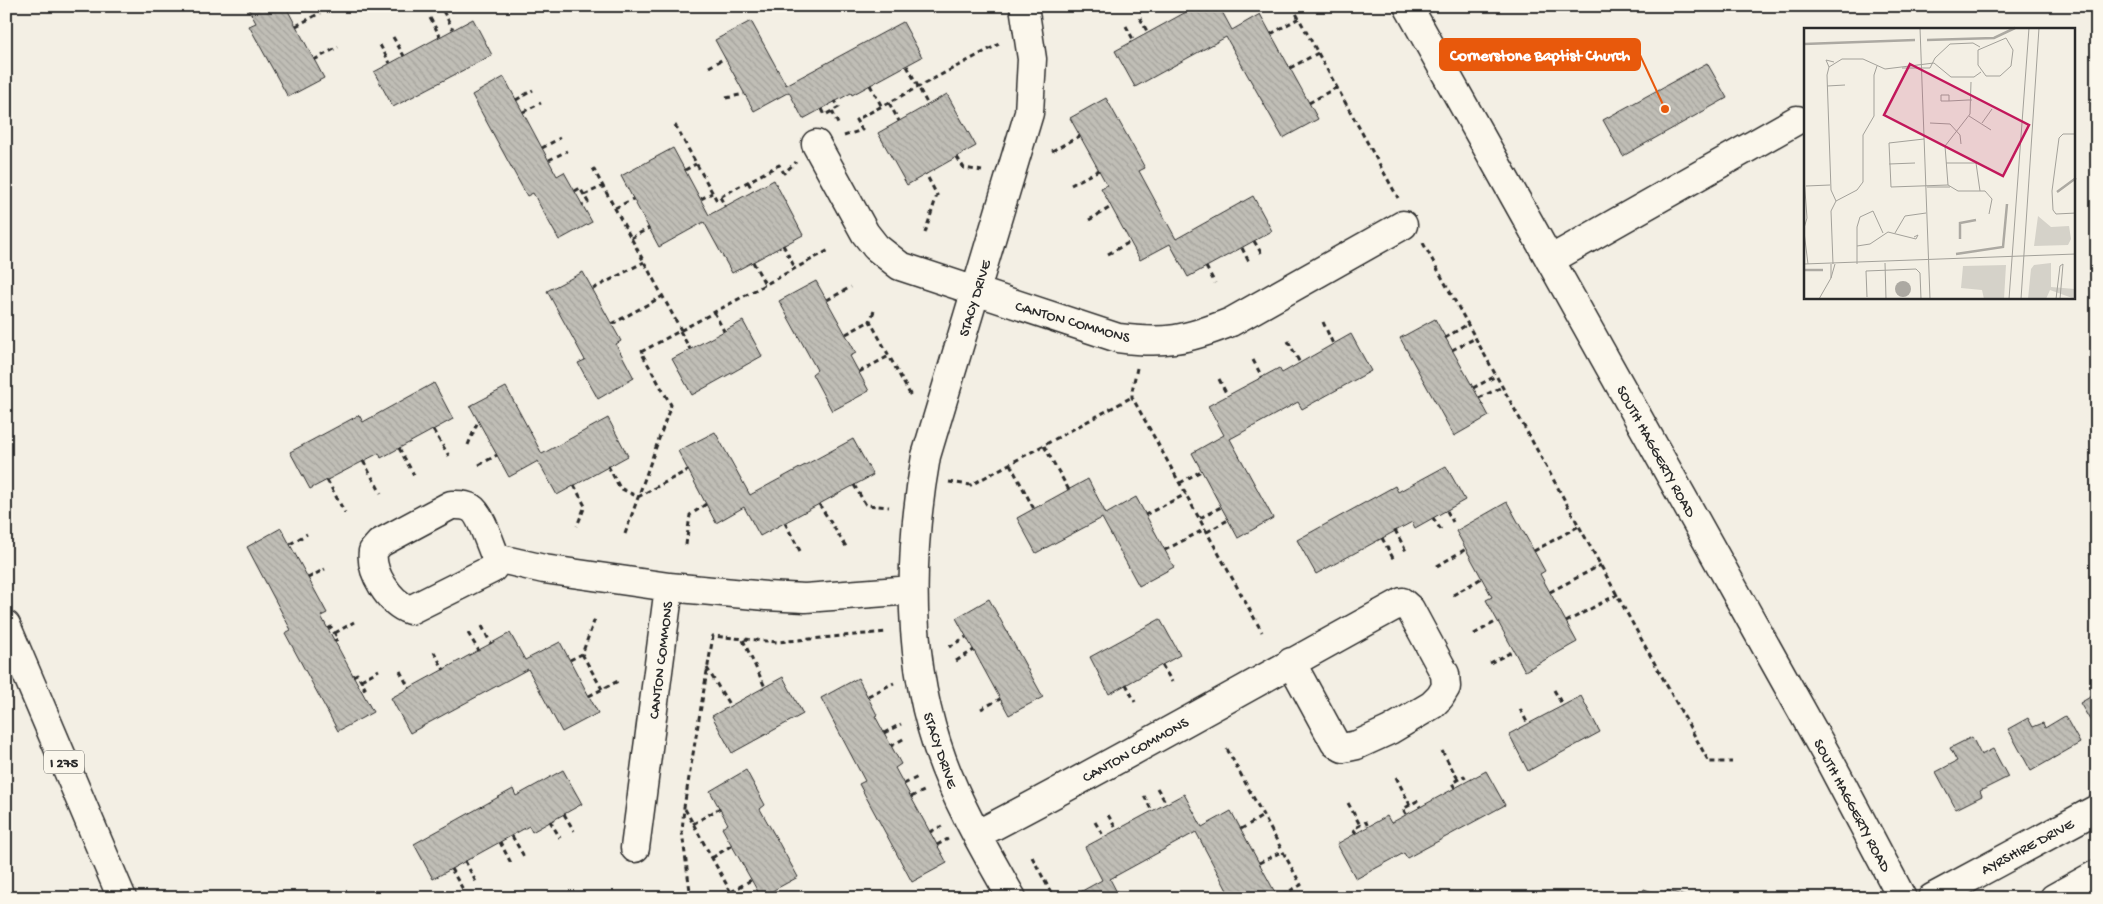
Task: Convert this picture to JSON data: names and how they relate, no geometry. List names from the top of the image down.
{
  "streets": {
    "main road": [
      "STACY DRIVE",
      "CANTON COMMONS",
      "SOUTH HAGGERTY ROAD",
      "I 275",
      "AYRSHIRE DRIVE"
    ]
  },
  "crossings": [
    ["STACY DRIVE", "CANTON COMMONS"]
  ],
  "places": ["Cornerstone Baptist Church"]
}
